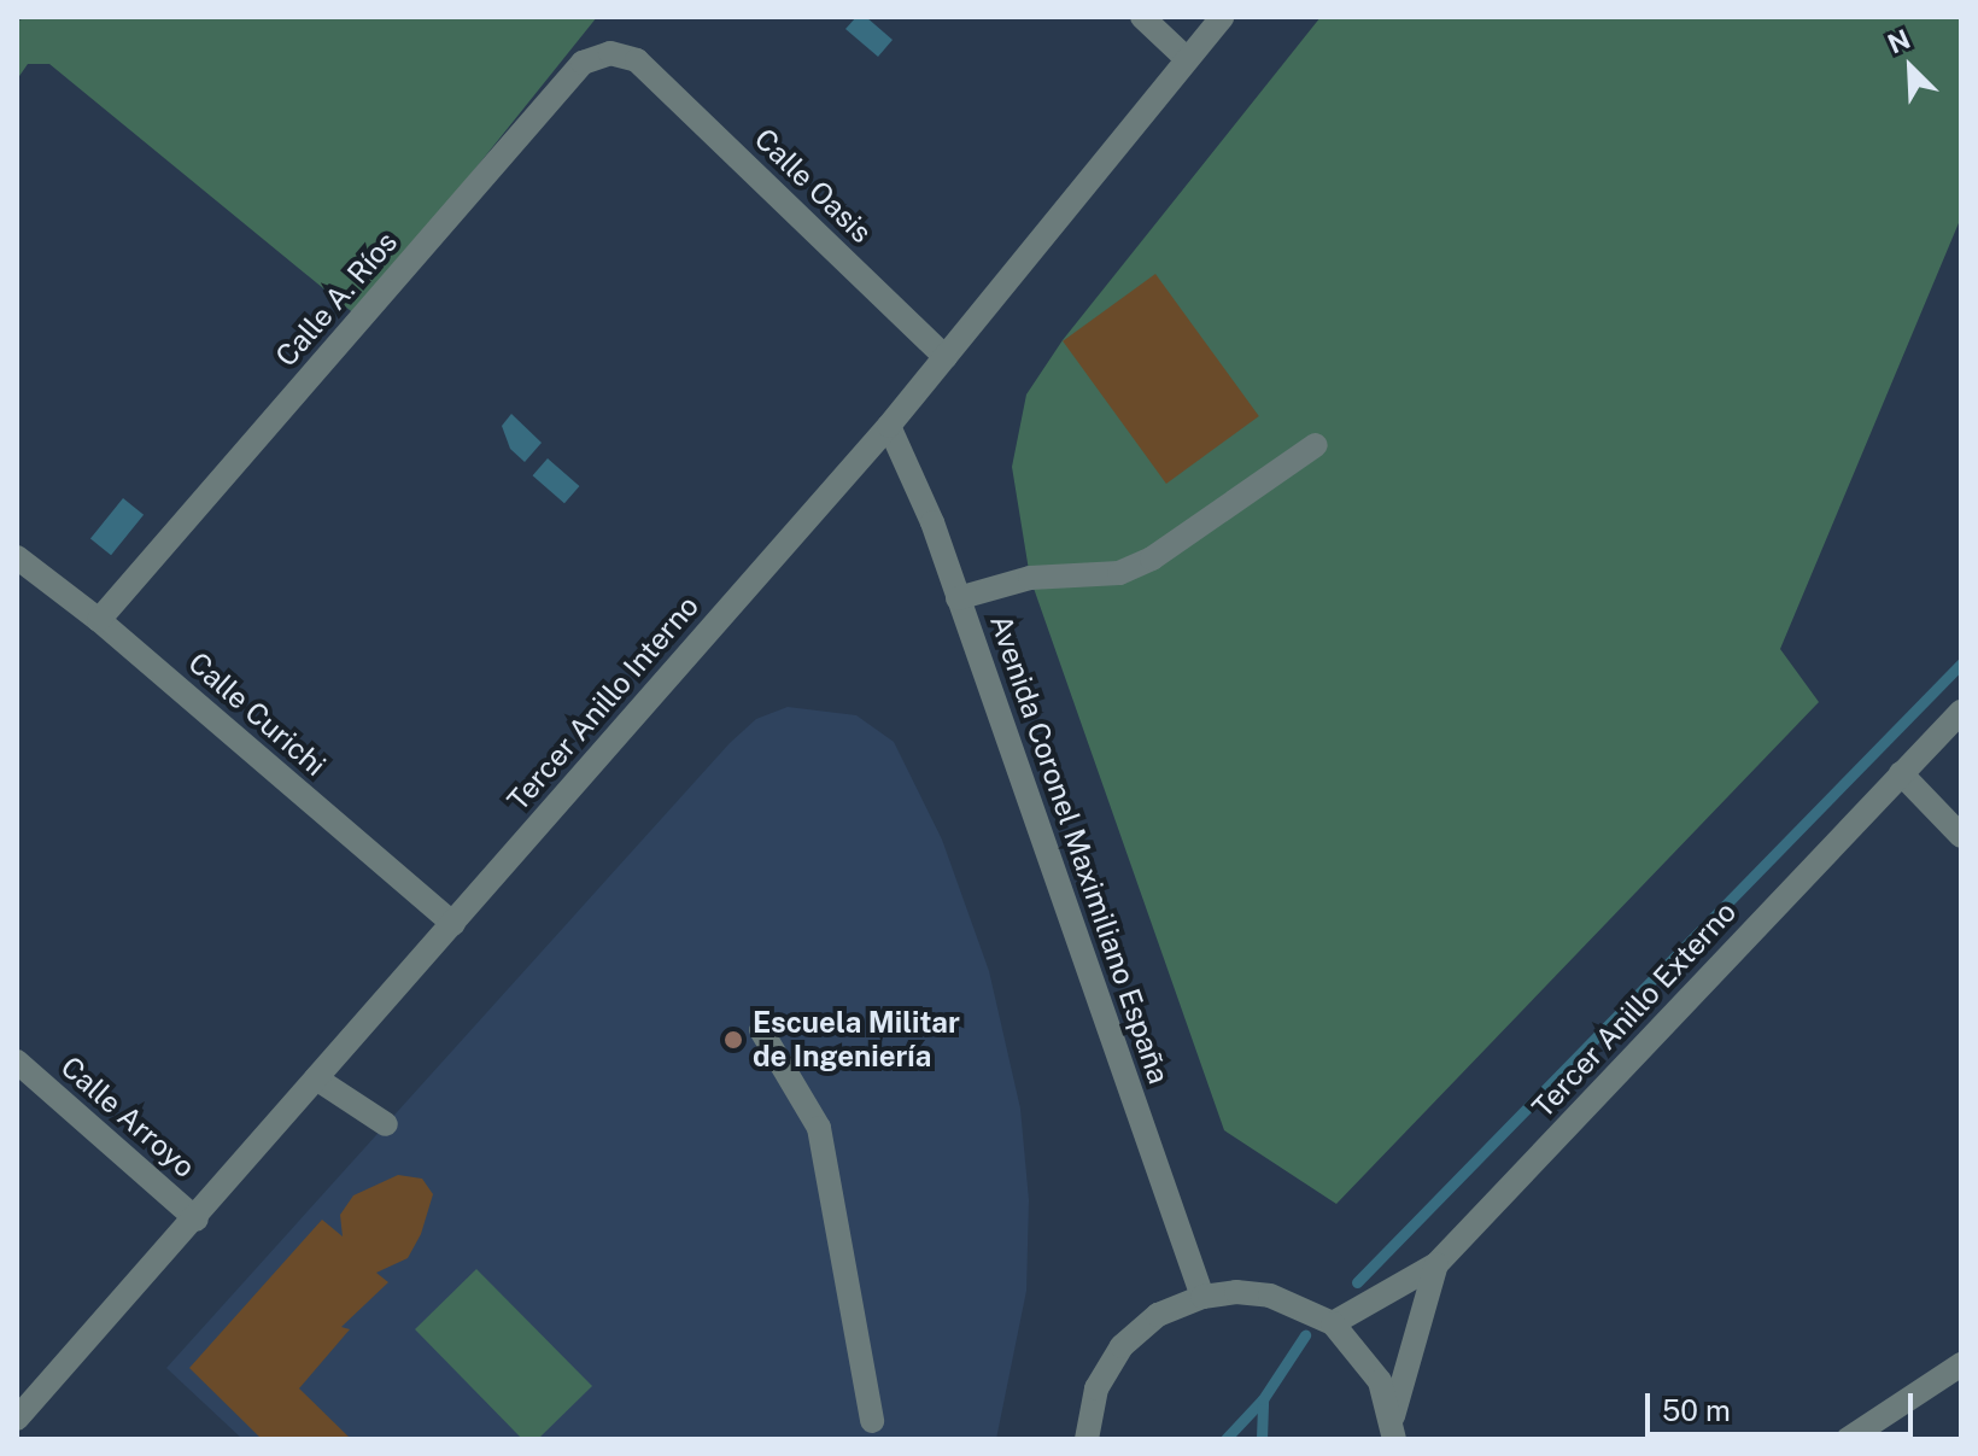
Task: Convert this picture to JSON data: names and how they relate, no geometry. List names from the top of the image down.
{
  "streets": {
    "street": [
      "Calle Oasis",
      "Calle A. Ríos",
      "Tercer Anillo Interno",
      "Calle Curichi",
      "Avenida Coronel Maximiliano España",
      "Tercer Anillo Externo",
      "Calle Arroyo"
    ]
  },
  "crossings": [
    ["Calle Oasis", "Calle A. Ríos"],
    ["Calle Oasis", "Tercer Anillo Interno"],
    ["Calle A. Ríos", "Calle Curichi"],
    ["Tercer Anillo Interno", "Calle Curichi"],
    ["Tercer Anillo Interno", "Avenida Coronel Maximiliano España"],
    ["Tercer Anillo Interno", "Calle Arroyo"]
  ],
  "places": ["Escuela Militar de Ingeniería"],
  "scale_bar": "50 m",
  "north": "top left"
}
